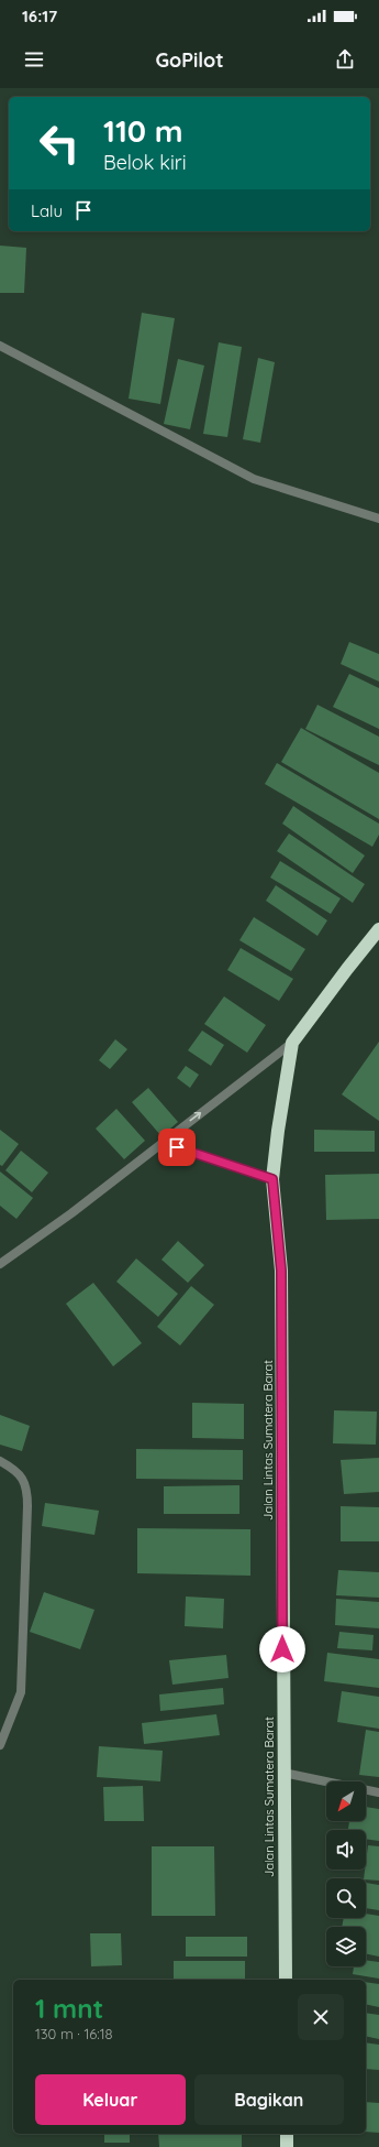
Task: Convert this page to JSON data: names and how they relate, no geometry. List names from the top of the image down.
{
  "streets": {
    "highway": ["Jalan Lintas Sumatera Barat"]
  },
  "north": "bottom left",
  "page": {
    "status": "16:17",
    "header": "GoPilot",
    "turn": ["110 m", "Belok kiri"],
    "then": "Lalu",
    "heading": ["1 mnt", "130 m · 16:18"],
    "buttons": ["Keluar", "Bagikan"]
  }
}
